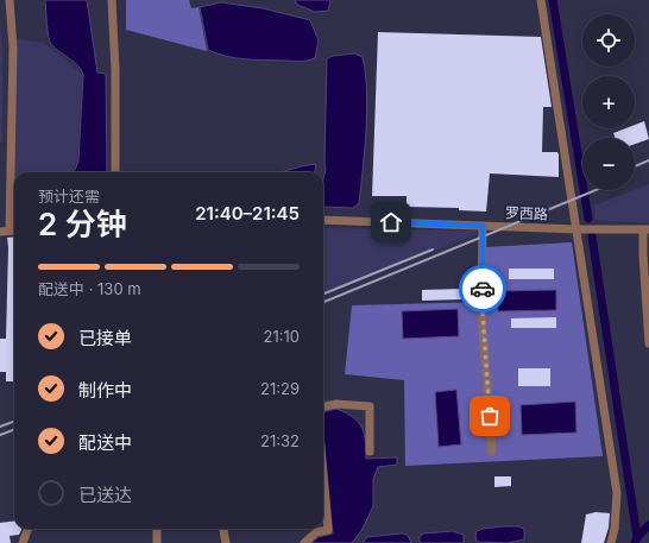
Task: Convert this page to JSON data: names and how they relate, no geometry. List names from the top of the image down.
{
  "streets": {
    "street": ["罗西路"]
  },
  "page": {
    "map_buttons": ["+", "−"],
    "heading": ["2 分钟", "预计还需", "21:40–21:45"],
    "bar": "配送中 · 130 m",
    "list": [
      ["已接单", "21:10"],
      ["制作中", "21:29"],
      ["配送中", "21:32"],
      "已送达"
    ]
  }
}
